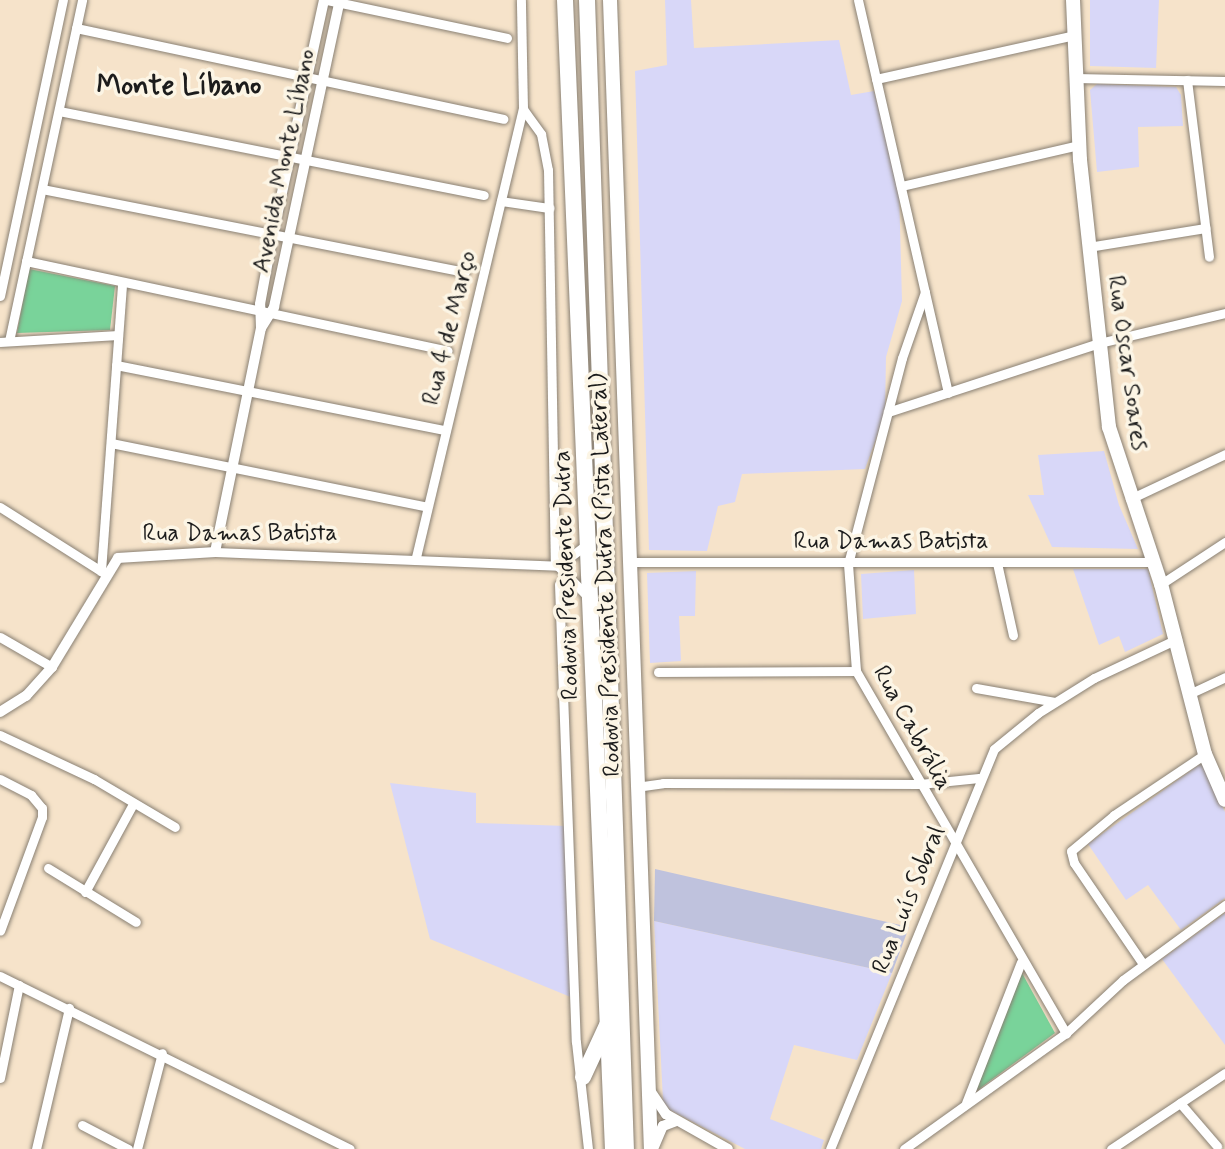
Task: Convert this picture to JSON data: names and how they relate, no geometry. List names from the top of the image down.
{
  "streets": {
    "highway": ["Rodovia Presidente Dutra"],
    "main road": ["Rua Oscar Soares", "Rodovia Presidente Dutra (Pista Lateral)"],
    "street": [
      "Avenida Monte Líbano",
      "Rua 4 de Março",
      "Rua Damas Batista",
      "Rua Cabrália",
      "Rua Luís Sobral"
    ]
  },
  "crossings": [
    ["Avenida Monte Líbano", "Rua Damas Batista"],
    ["Rua 4 de Março", "Rua Damas Batista"],
    ["Rua Oscar Soares", "Rua Damas Batista"],
    ["Rua Oscar Soares", "Rua Luís Sobral"],
    ["Rua Damas Batista", "Rodovia Presidente Dutra (Pista Lateral)"],
    ["Rua Damas Batista", "Rua Cabrália"],
    ["Rua Cabrália", "Rua Luís Sobral"]
  ],
  "districts": ["Monte Líbano"]
}
